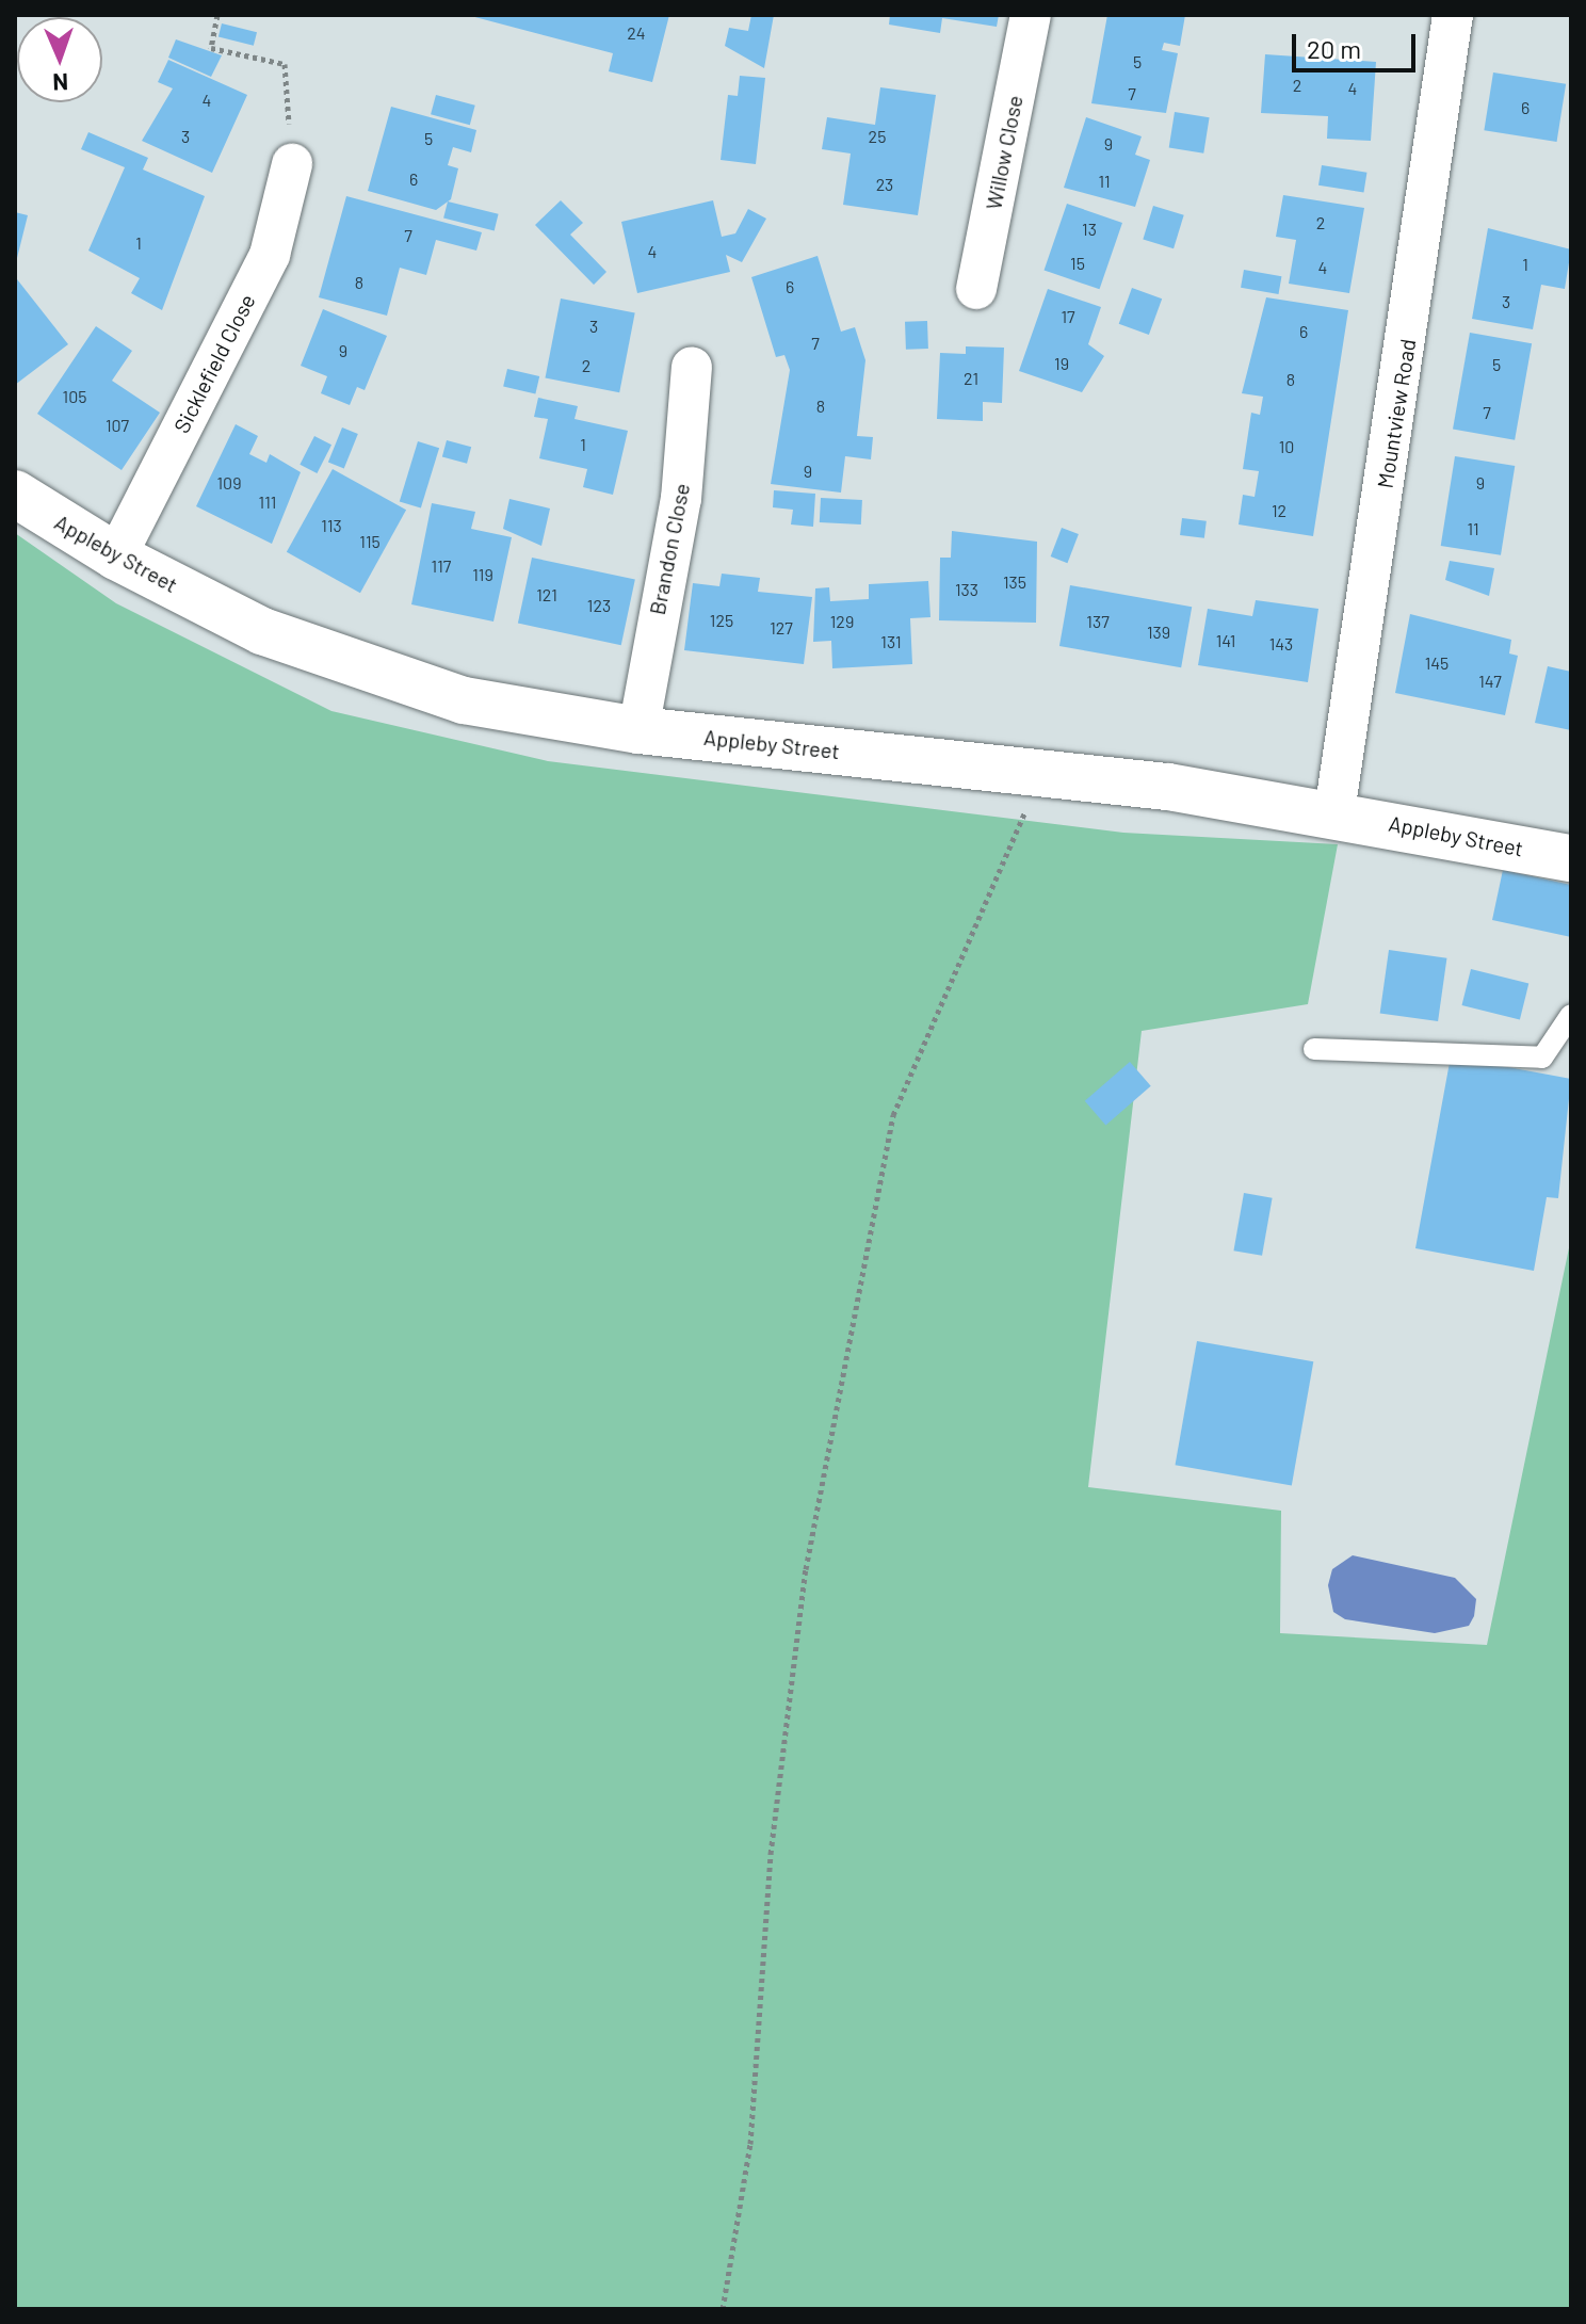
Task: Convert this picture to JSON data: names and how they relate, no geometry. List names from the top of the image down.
{
  "streets": {
    "street": [
      "Willow Close",
      "Sicklefield Close",
      "Mountview Road",
      "Brandon Close",
      "Appleby Street"
    ]
  },
  "crossings": [
    ["Sicklefield Close", "Appleby Street"],
    ["Mountview Road", "Appleby Street"],
    ["Brandon Close", "Appleby Street"]
  ],
  "house_numbers": [
    "24",
    "5",
    "2",
    "4",
    "7",
    "4",
    "6",
    "3",
    "25",
    "5",
    "9",
    "6",
    "11",
    "23",
    "2",
    "13",
    "7",
    "1",
    "4",
    "15",
    "1",
    "4",
    "8",
    "6",
    "3",
    "17",
    "3",
    "6",
    "7",
    "9",
    "19",
    "5",
    "2",
    "21",
    "8",
    "105",
    "8",
    "7",
    "107",
    "1",
    "10",
    "9",
    "109",
    "9",
    "111",
    "12",
    "113",
    "11",
    "115",
    "117",
    "119",
    "135",
    "133",
    "121",
    "123",
    "125",
    "129",
    "137",
    "127",
    "139",
    "141",
    "131",
    "143",
    "145",
    "147"
  ],
  "scale_bar": "20 m",
  "north": "bottom"
}
